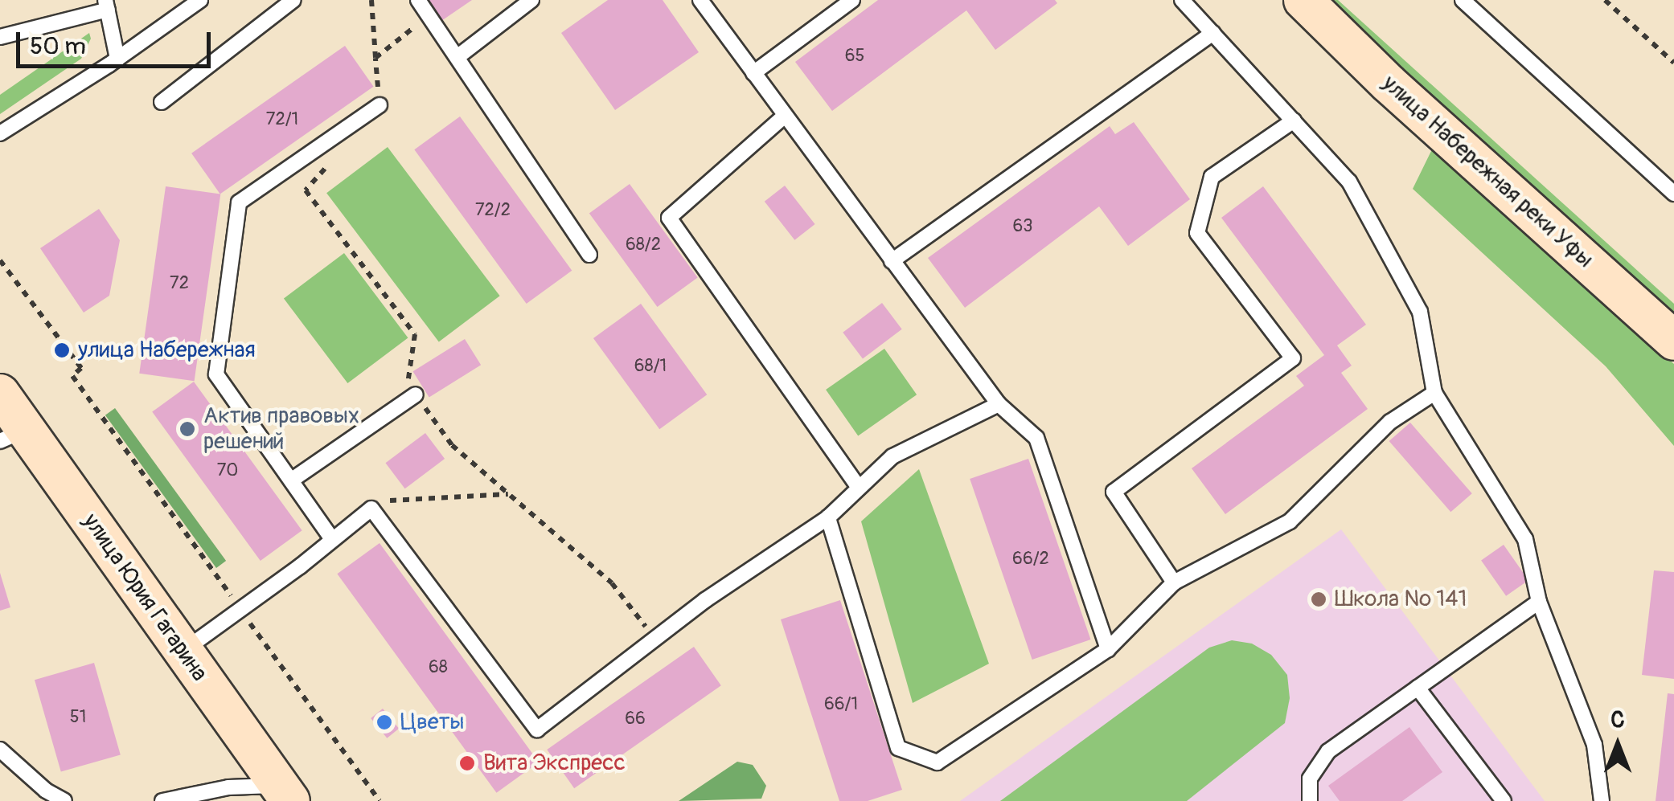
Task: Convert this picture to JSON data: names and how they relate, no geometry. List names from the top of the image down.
{
  "streets": {
    "street": ["улица Набережная реки Уфы", "улица Юрия Гагарина"]
  },
  "places": [
    "улица Набережная",
    "Актив правовых решений",
    "Школа № 141",
    "Цветы",
    "Вита Экспресс"
  ],
  "house_numbers": [
    "65",
    "72/1",
    "72/2",
    "63",
    "68/2",
    "72",
    "68/1",
    "70",
    "66/2",
    "68",
    "66/1",
    "51",
    "66"
  ],
  "scale_bar": "50 m",
  "north": "top"
}
